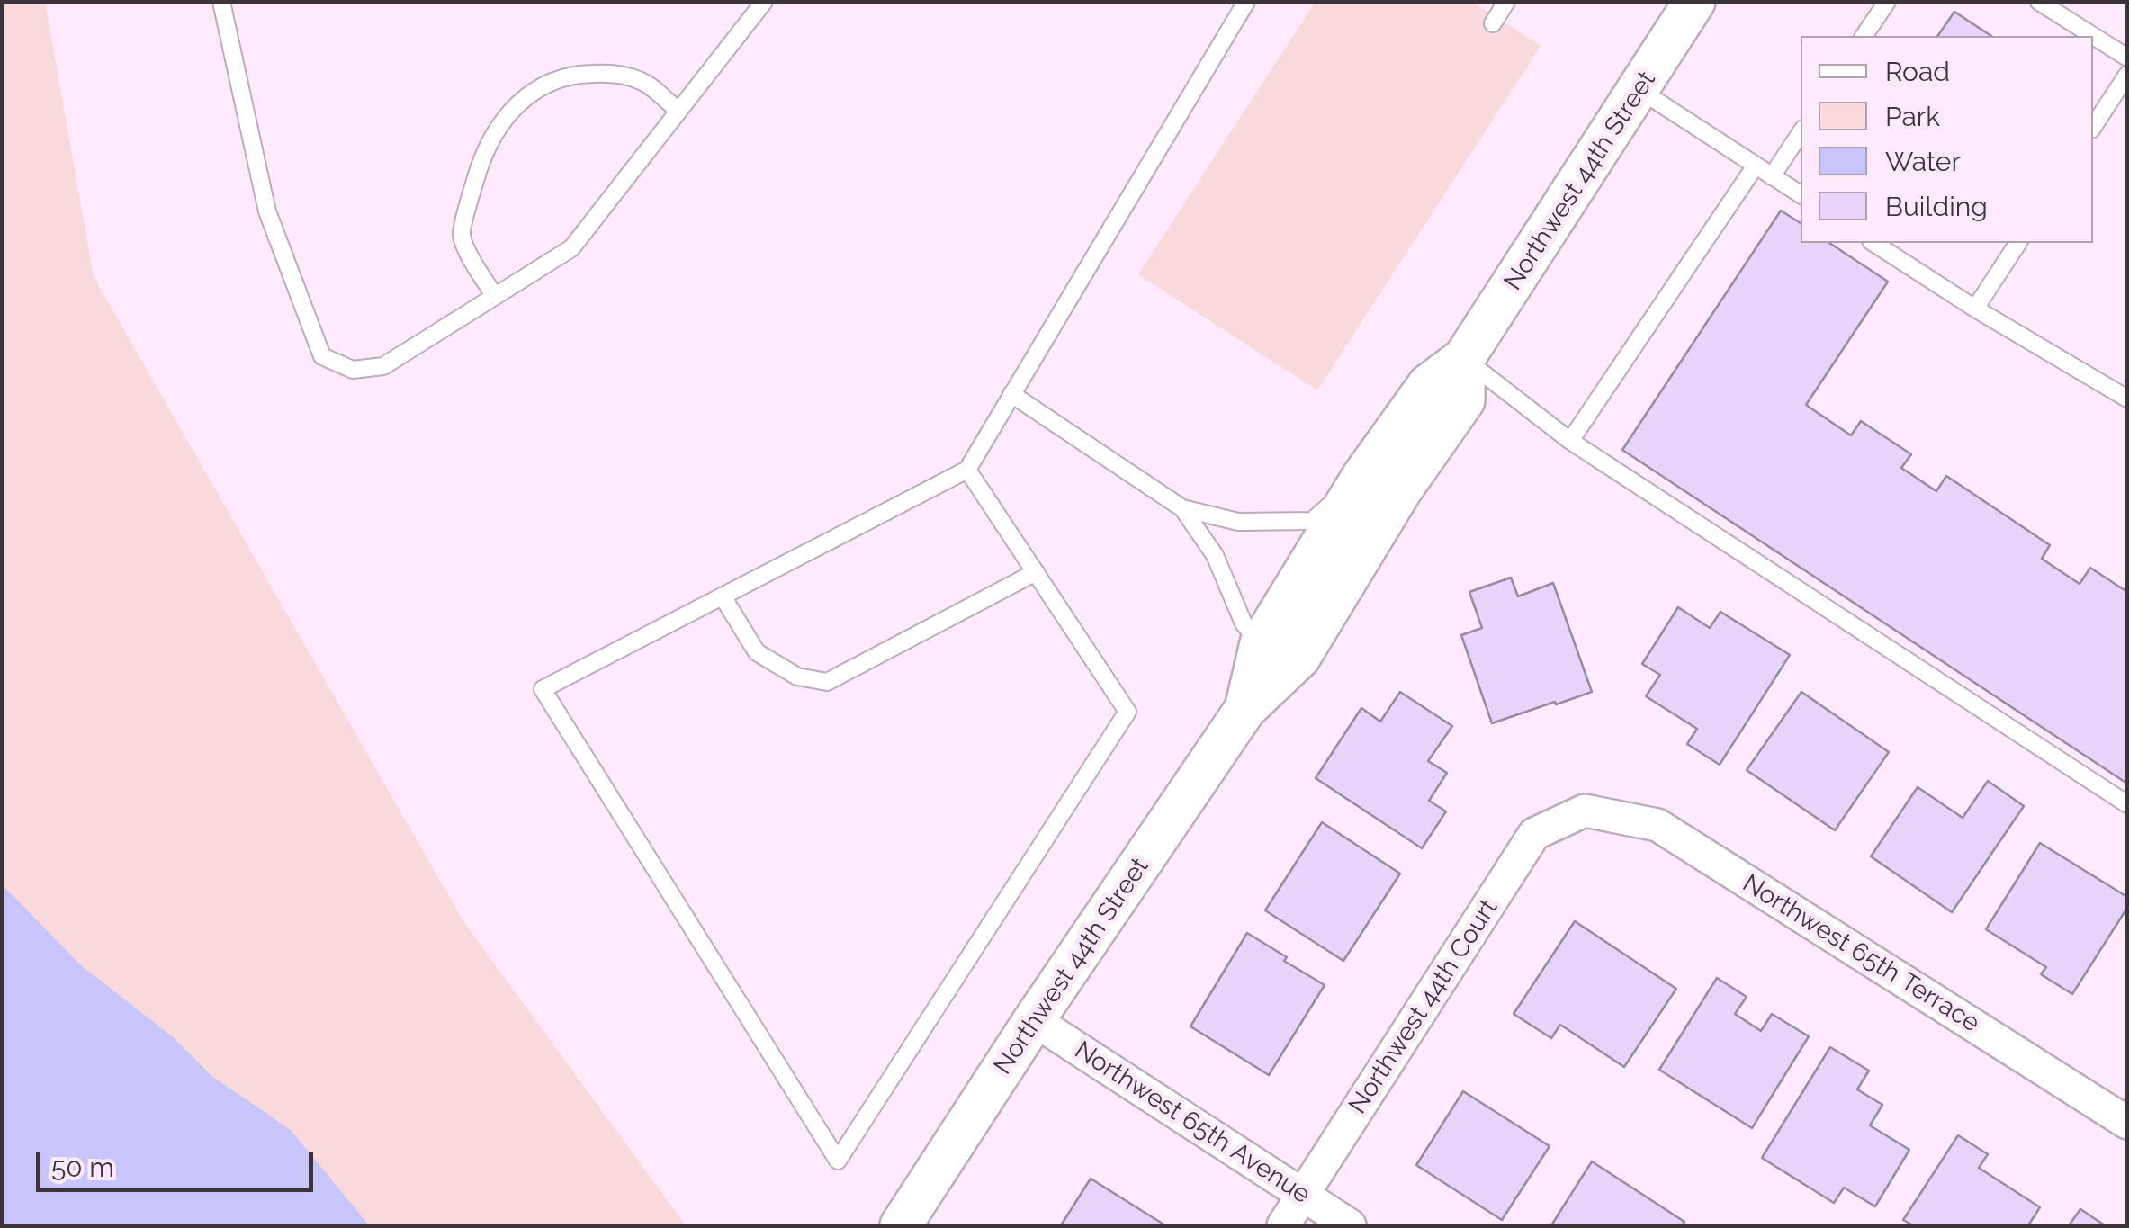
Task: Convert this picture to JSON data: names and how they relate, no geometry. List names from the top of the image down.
{
  "streets": {
    "street": [
      "Northwest 44th Street",
      "Northwest 65th Terrace",
      "Northwest 44th Court",
      "Northwest 65th Avenue"
    ]
  },
  "crossings": [
    ["Northwest 44th Street", "Northwest 65th Avenue"],
    ["Northwest 65th Terrace", "Northwest 44th Court"],
    ["Northwest 44th Court", "Northwest 65th Avenue"]
  ],
  "legend": [
    "Road",
    "Park",
    "Water",
    "Building"
  ],
  "scale_bar": "50 m"
}
